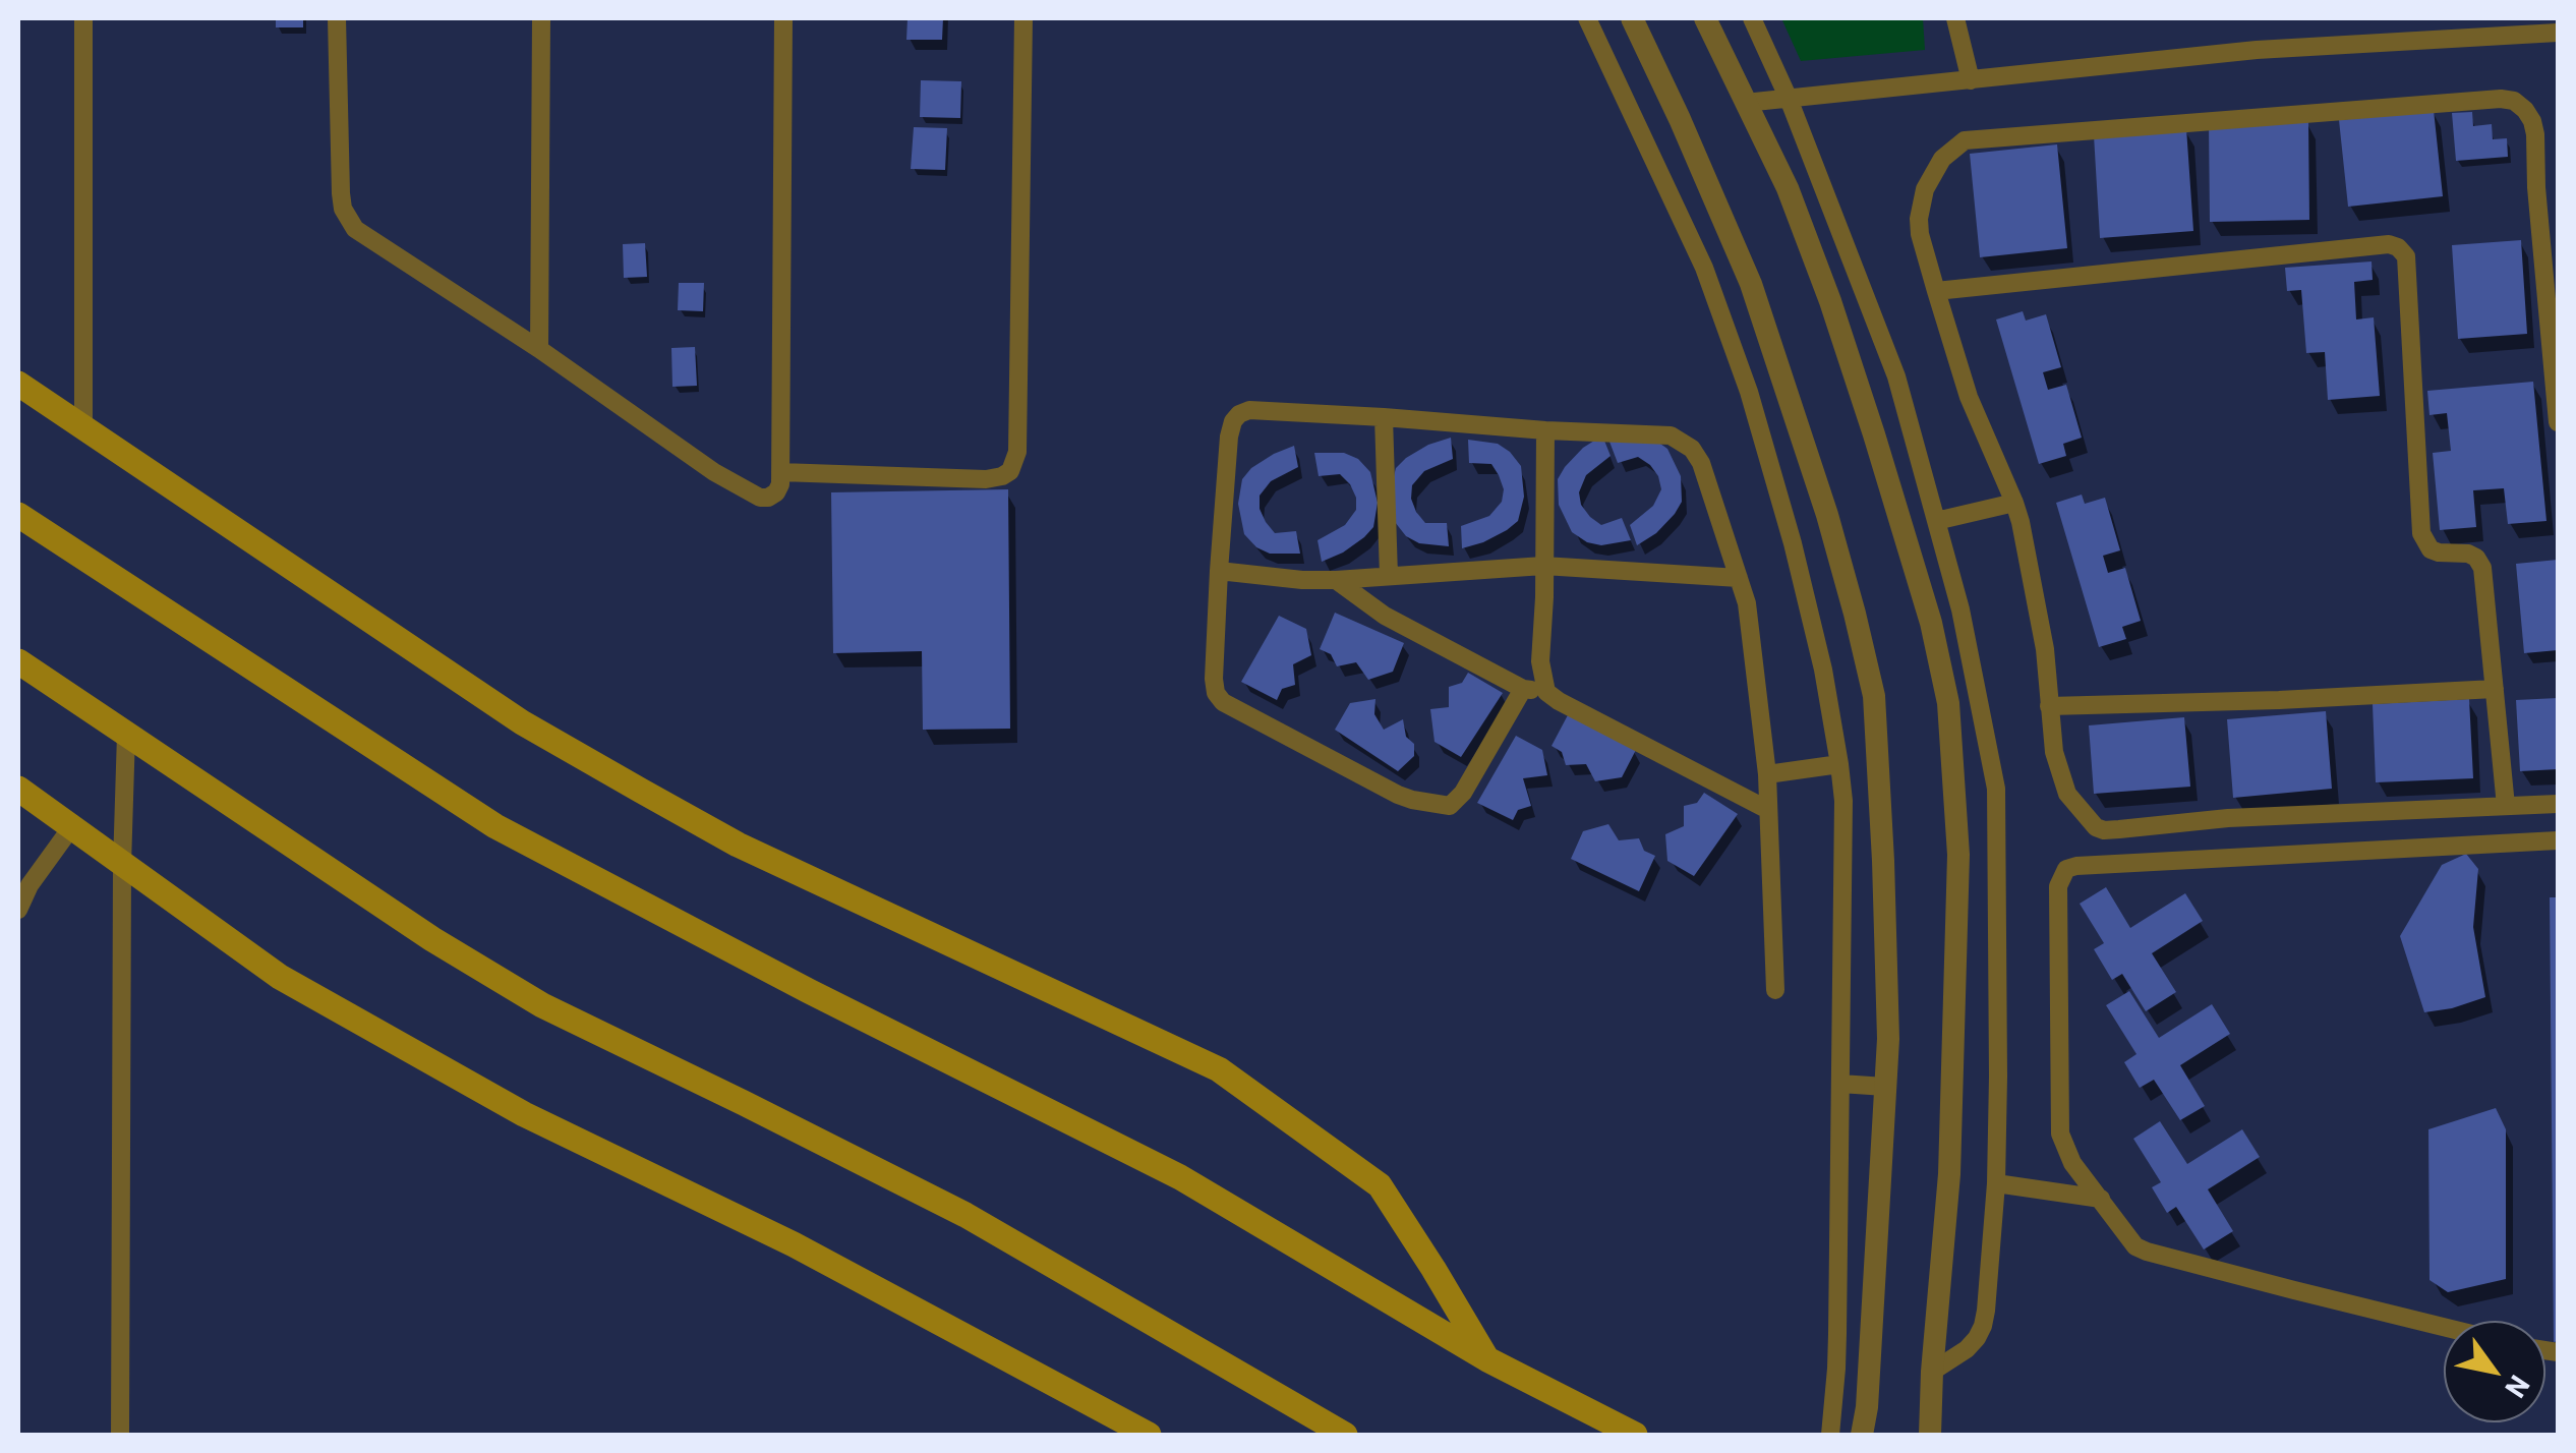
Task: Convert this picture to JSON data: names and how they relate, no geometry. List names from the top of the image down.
{
  "north": "bottom right"
}
